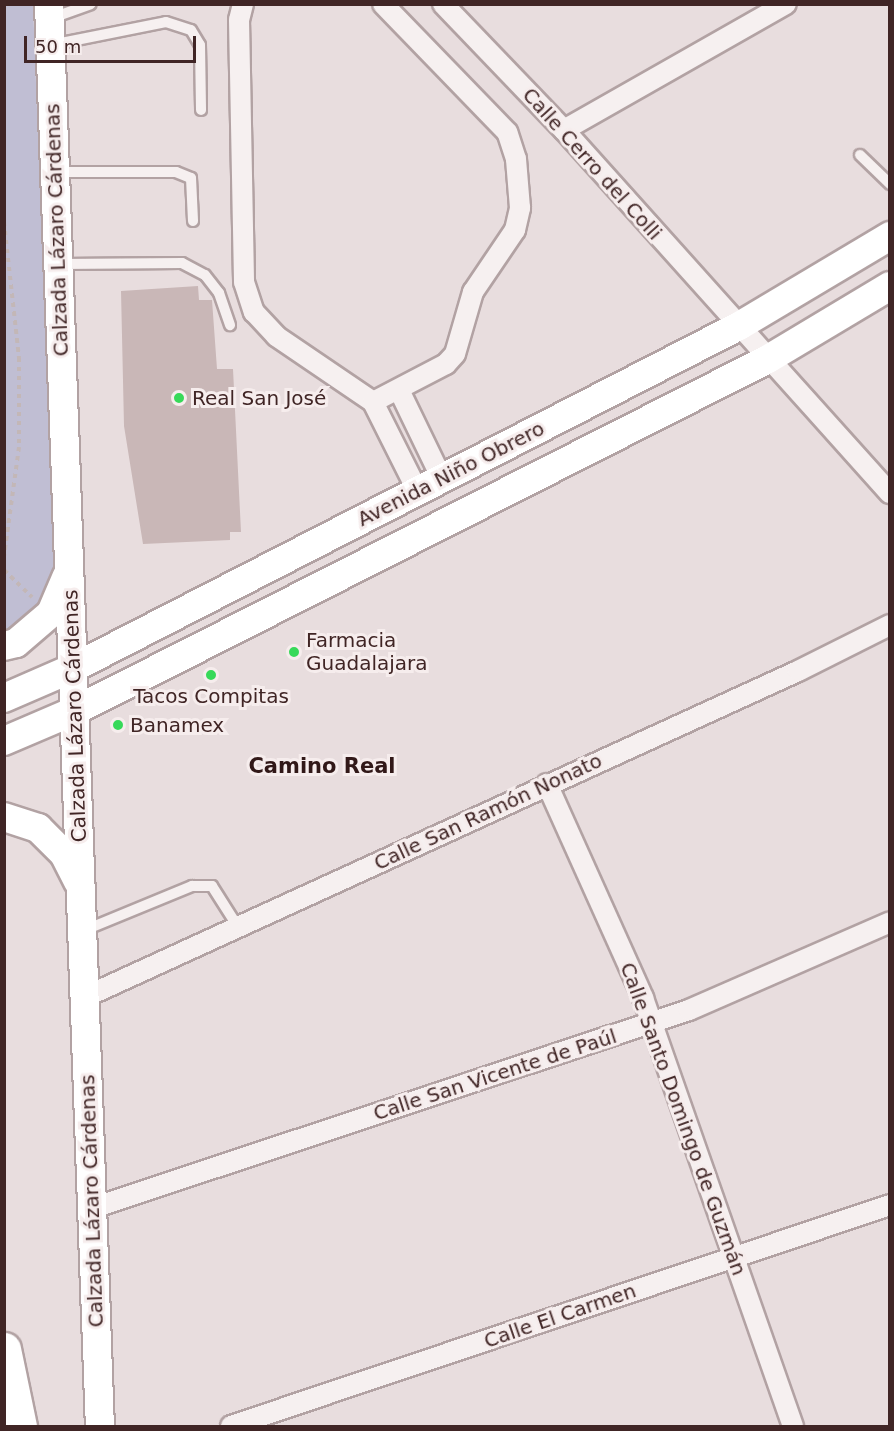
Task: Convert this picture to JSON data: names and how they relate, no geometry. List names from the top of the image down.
{
  "streets": {
    "main road": ["Calzada Lázaro Cárdenas", "Avenida Niño Obrero"],
    "street": [
      "Calle Cerro del Colli",
      "Calle San Ramón Nonato",
      "Calle San Vicente de Paúl",
      "Calle Santo Domingo de Guzmán",
      "Calle El Carmen"
    ]
  },
  "crossings": [
    ["Calle Cerro del Colli", "Avenida Niño Obrero"],
    ["Calzada Lázaro Cárdenas", "Avenida Niño Obrero"],
    ["Calzada Lázaro Cárdenas", "Calle San Ramón Nonato"],
    ["Calzada Lázaro Cárdenas", "Calle San Vicente de Paúl"],
    ["Calle San Ramón Nonato", "Calle Santo Domingo de Guzmán"],
    ["Calle San Vicente de Paúl", "Calle Santo Domingo de Guzmán"],
    ["Calle Santo Domingo de Guzmán", "Calle El Carmen"]
  ],
  "districts": ["Camino Real"],
  "places": [
    "Real San José",
    "Farmacia Guadalajara",
    "Tacos Compitas",
    "Banamex"
  ],
  "scale_bar": "50 m"
}
